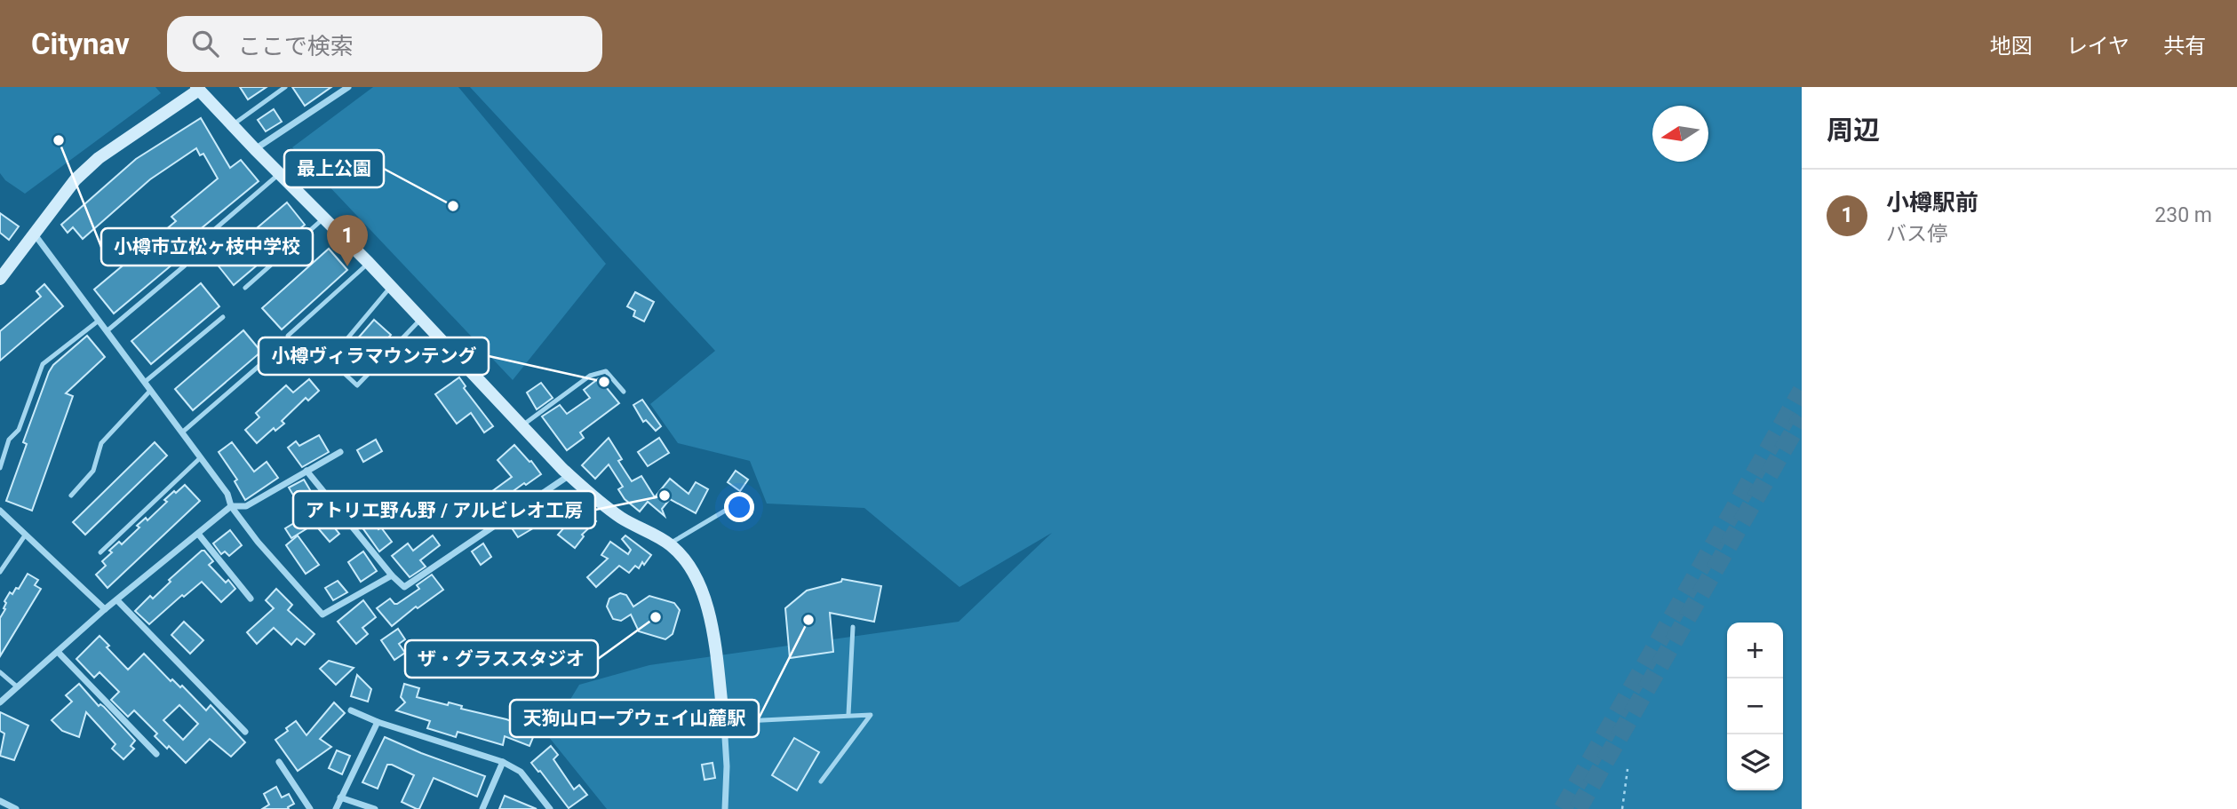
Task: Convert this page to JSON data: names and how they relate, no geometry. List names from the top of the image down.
{
  "places": [
    "小樽市立松ヶ枝中学校",
    "最上公園",
    "小樽ヴィラマウンテング",
    "アトリエ野ん野 / アルビレオ工房",
    "ザ・グラススタジオ",
    "天狗山ロープウェイ山麓駅"
  ],
  "north": "left",
  "page": {
    "header": "Citynav",
    "search": "ここで検索",
    "nav": ["地図", "レイヤ", "共有"],
    "heading": "周辺",
    "list": [
      {
        "mark": "1",
        "name": "小樽駅前",
        "note": "バス停",
        "value": "230 m"
      }
    ],
    "pins": "1",
    "map_buttons": ["+", "−"]
  }
}
